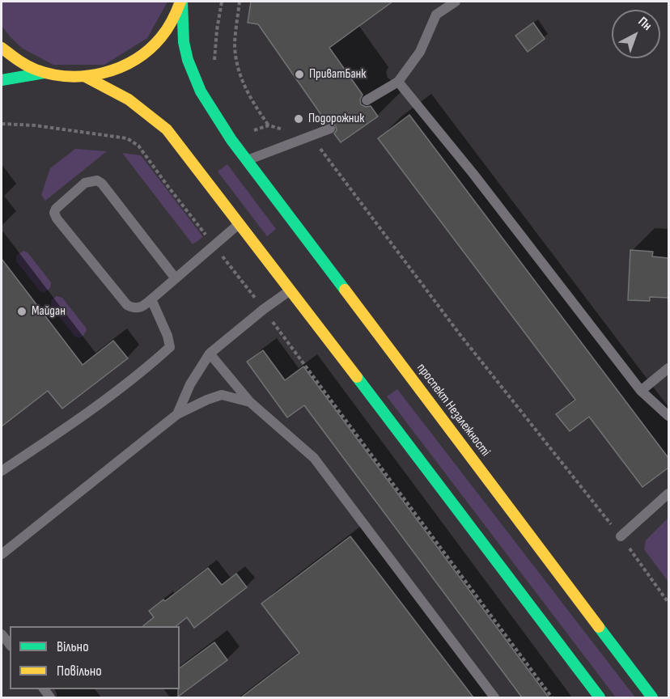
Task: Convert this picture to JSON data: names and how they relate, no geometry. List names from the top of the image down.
{
  "streets": {
    "main road": ["проспект Незалежності"]
  },
  "places": ["ПриватБанк", "Подорожник", "Майдан"],
  "legend": ["Вільно", "Повільно"],
  "north": "top right"
}
